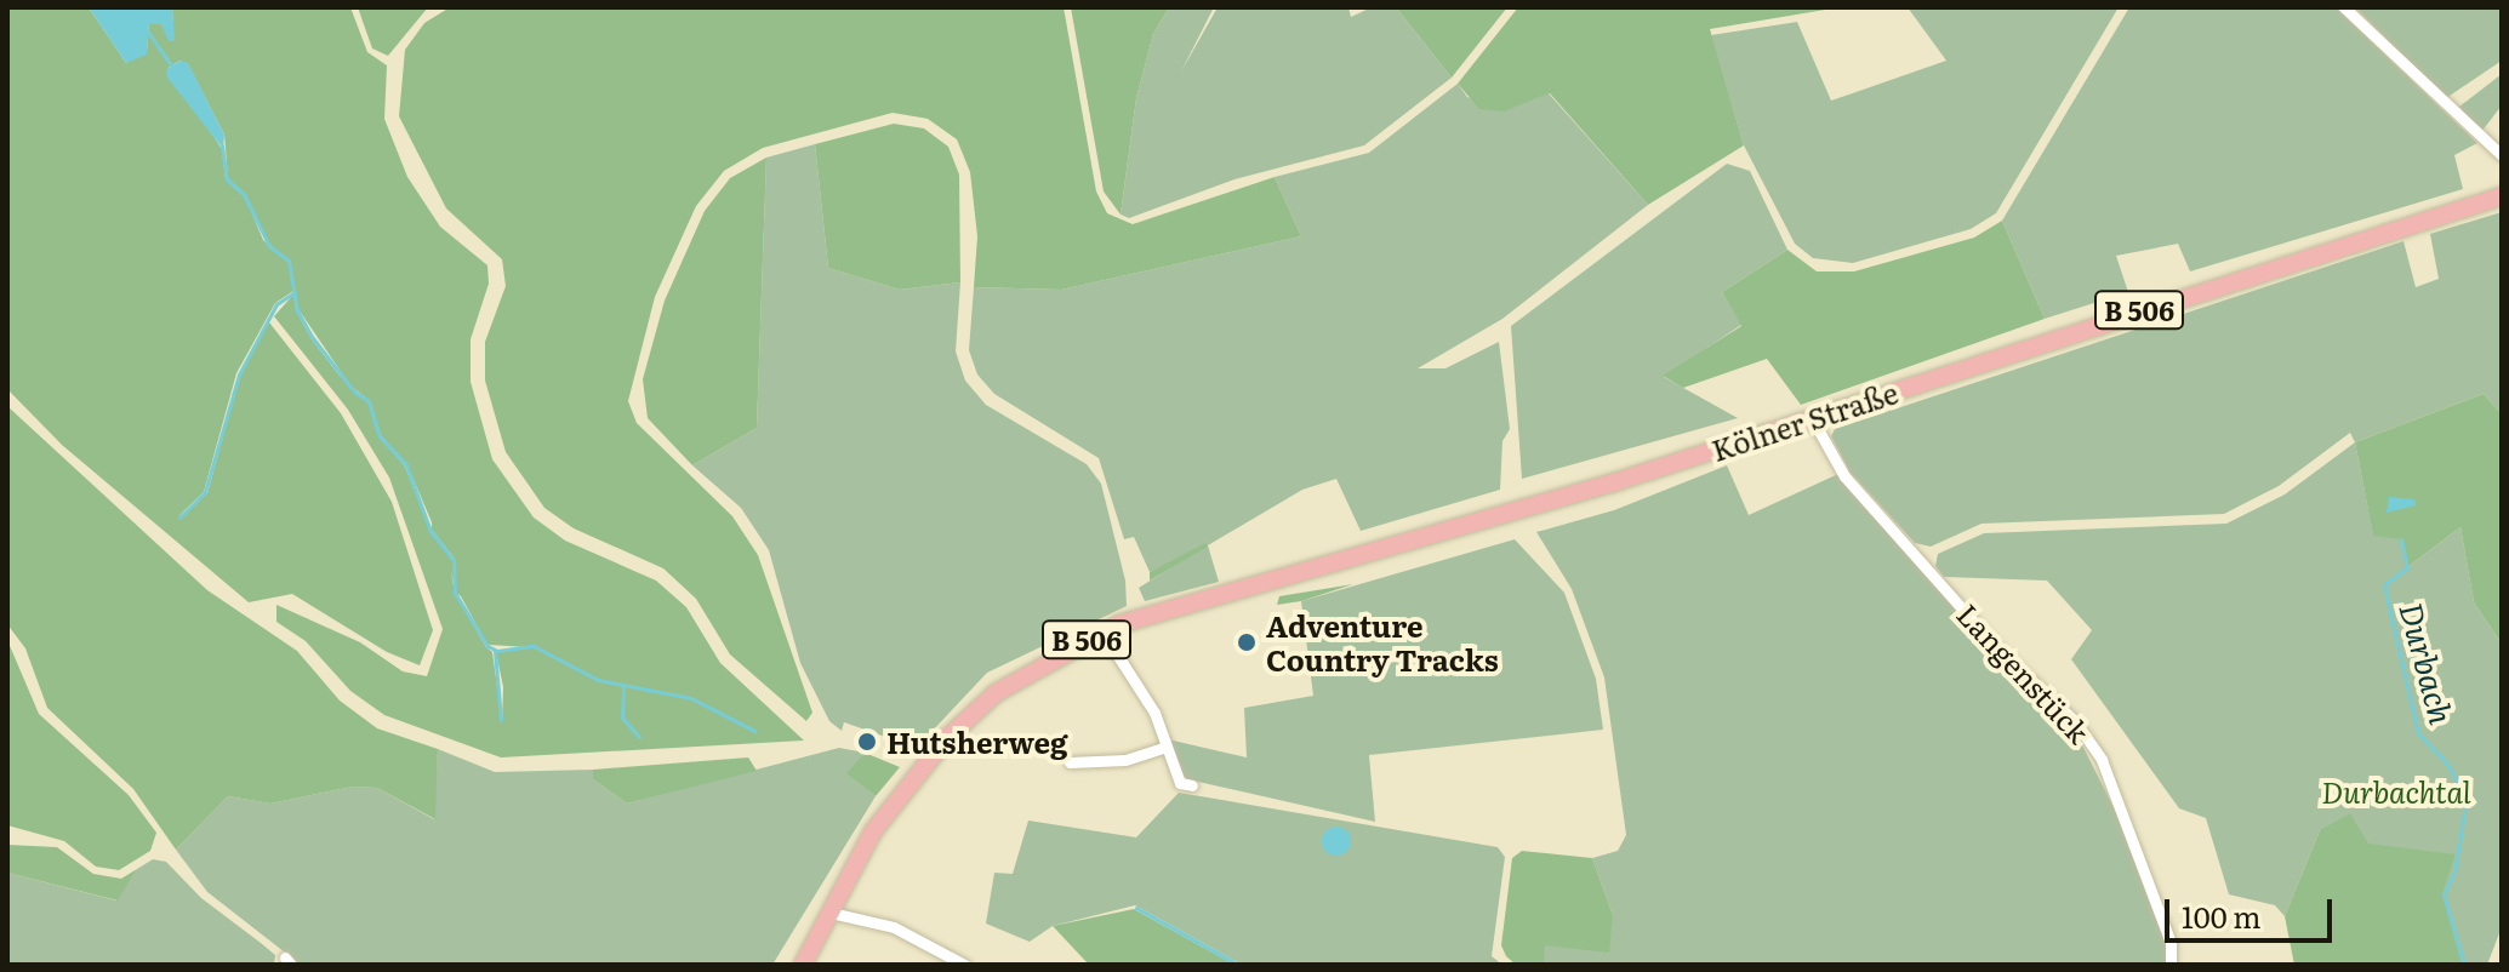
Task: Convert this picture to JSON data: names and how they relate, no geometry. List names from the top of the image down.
{
  "streets": {
    "main road": ["B 506", "Kölner Straße"],
    "street": ["Langenstück"]
  },
  "crossings": [
    ["Kölner Straße", "Langenstück"]
  ],
  "water": ["Durbach"],
  "parks": ["Durbachtal"],
  "places": ["Adventure Country Tracks", "Hutsherweg"],
  "scale_bar": "100 m"
}
